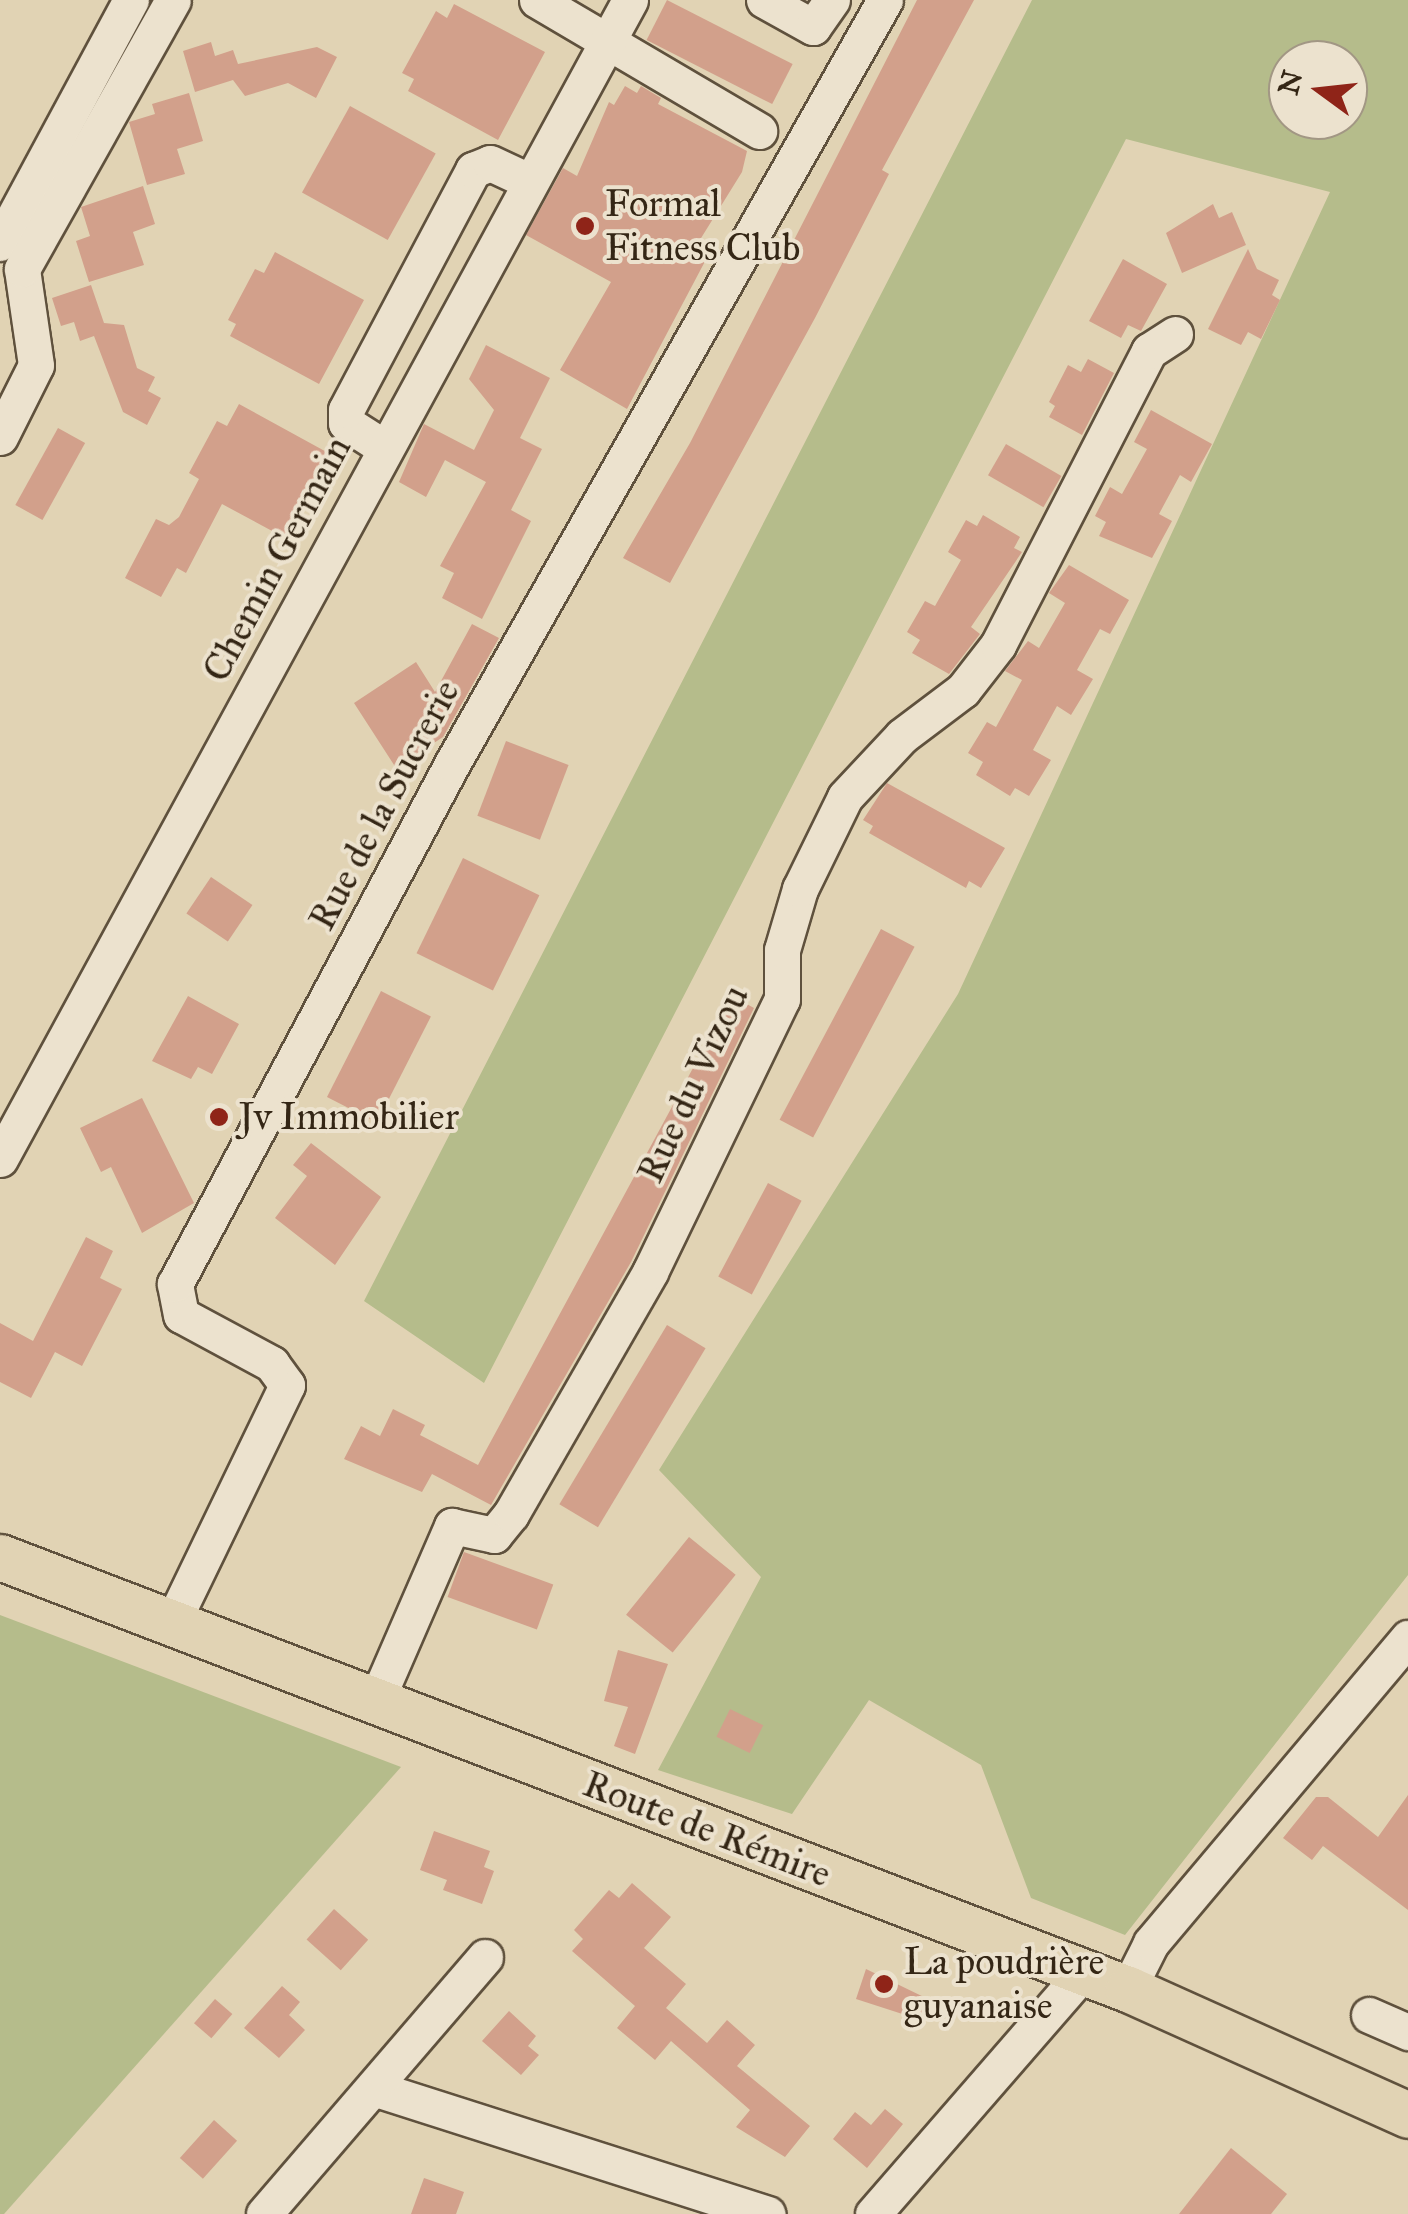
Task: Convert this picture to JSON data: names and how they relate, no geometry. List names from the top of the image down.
{
  "streets": {
    "main road": ["Route de Rémire"],
    "street": ["Chemin Germain", "Rue de la Sucrerie", "Rue du Vizou"]
  },
  "crossings": [
    ["Rue de la Sucrerie", "Route de Rémire"],
    ["Rue du Vizou", "Route de Rémire"]
  ],
  "places": ["Formal Fitness Club", "Jv Immobilier", "La poudrière guyanaise"],
  "north": "left"
}
